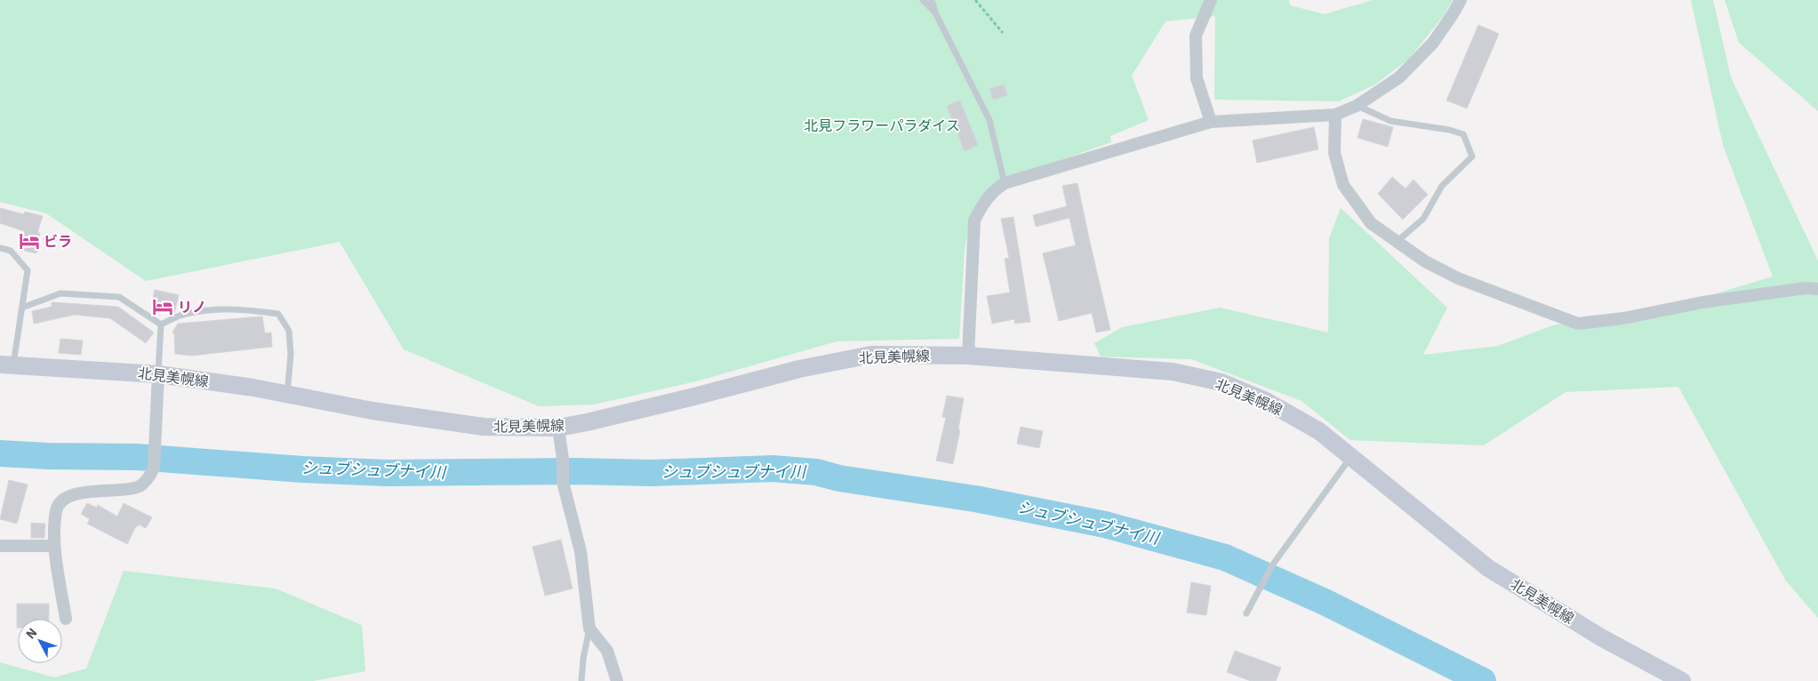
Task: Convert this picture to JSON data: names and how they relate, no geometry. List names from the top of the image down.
{
  "streets": {
    "main road": ["北見美幌線"]
  },
  "water": ["シュブシュブナイ川"],
  "parks": ["北見フラワーパラダイス"],
  "places": {
    "hotel": ["ビラ", "リノ"]
  },
  "north": "top left"
}
